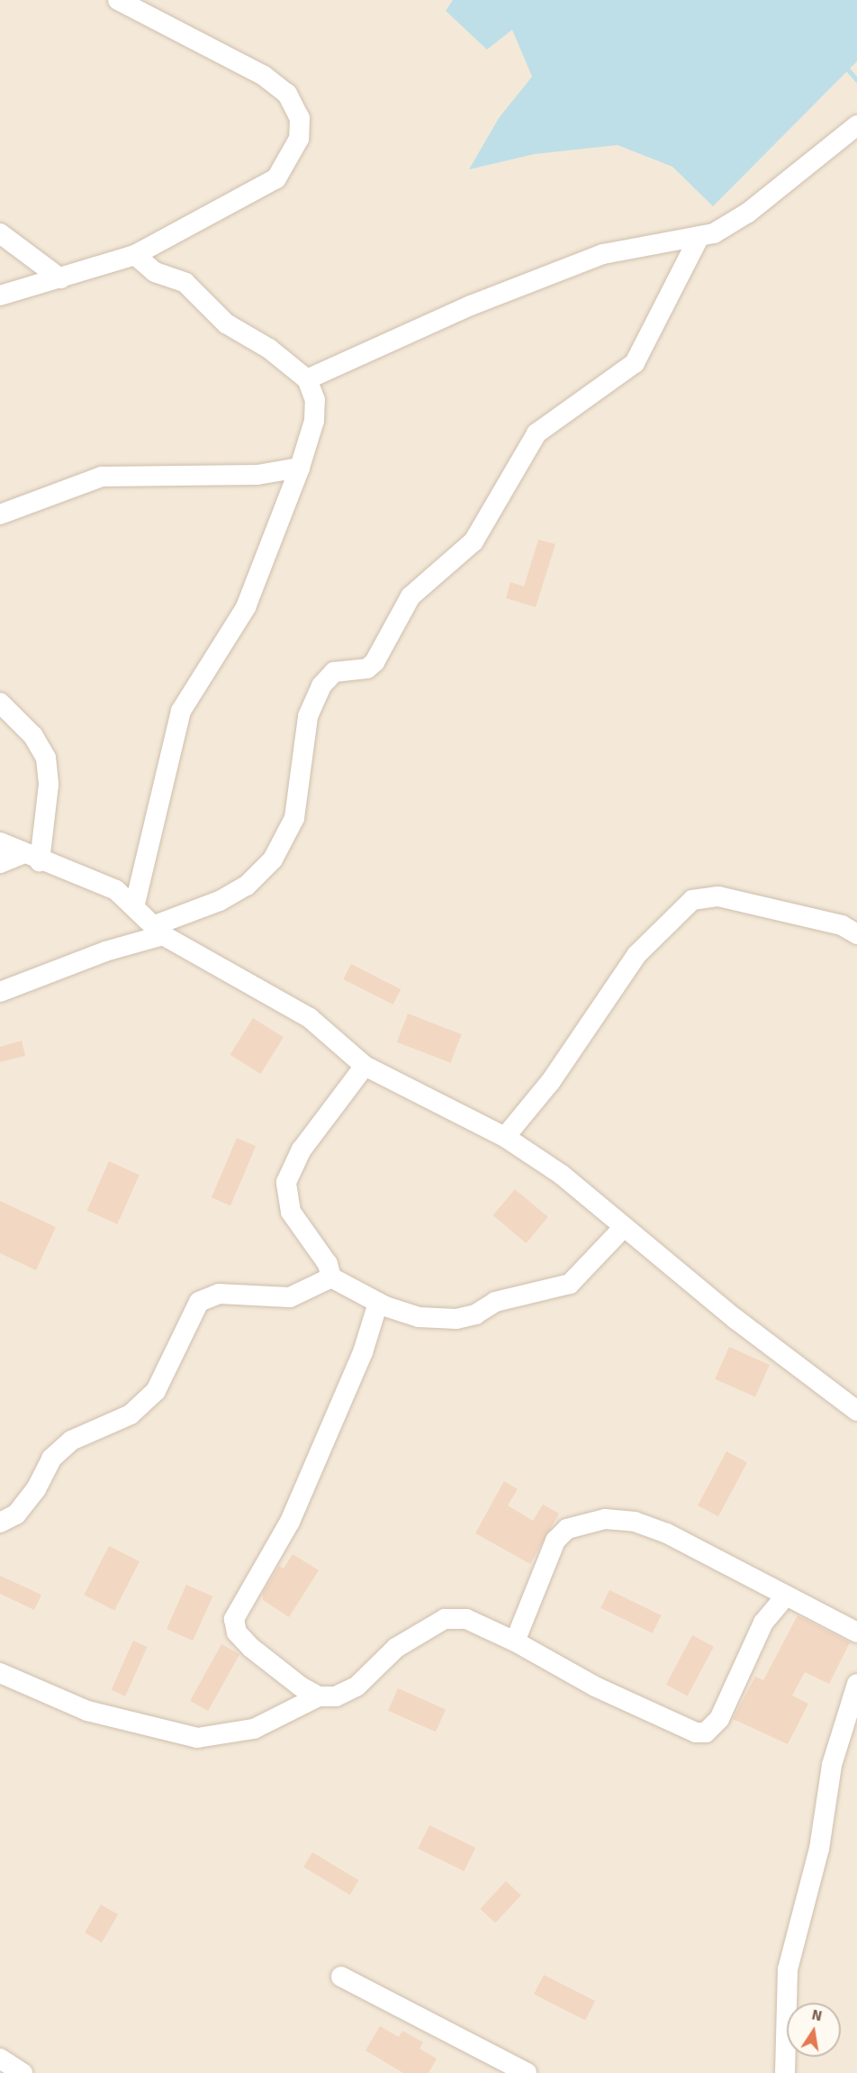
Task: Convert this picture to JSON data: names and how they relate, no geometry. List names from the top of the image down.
{
  "north": "top"
}
